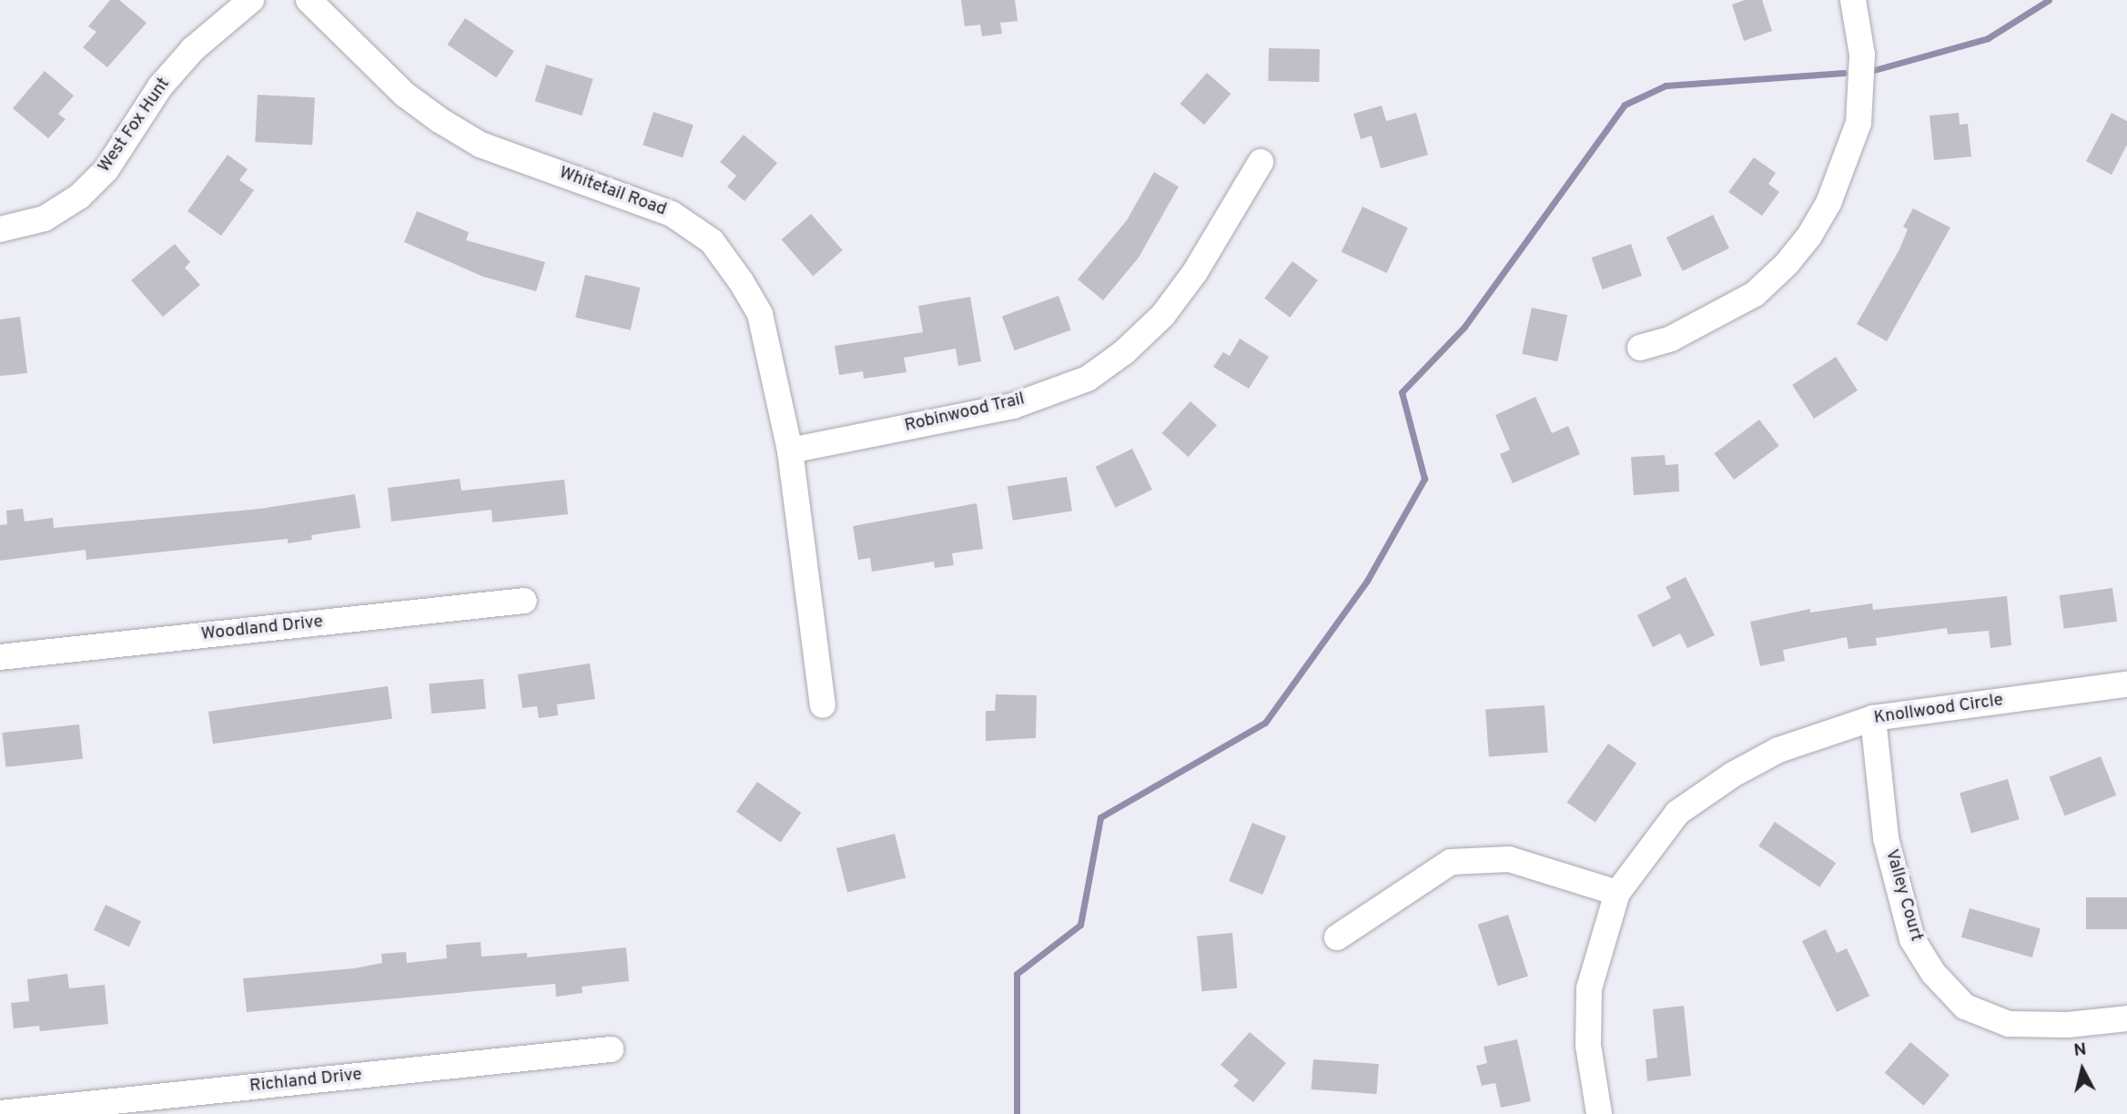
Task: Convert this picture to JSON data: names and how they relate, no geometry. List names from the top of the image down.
{
  "streets": {
    "street": [
      "West Fox Hunt",
      "Whitetail Road",
      "Robinwood Trail",
      "Woodland Drive",
      "Knollwood Circle",
      "Valley Court",
      "Richland Drive"
    ]
  },
  "crossings": [
    ["Whitetail Road", "Robinwood Trail"],
    ["Knollwood Circle", "Valley Court"]
  ],
  "north": "top"
}
